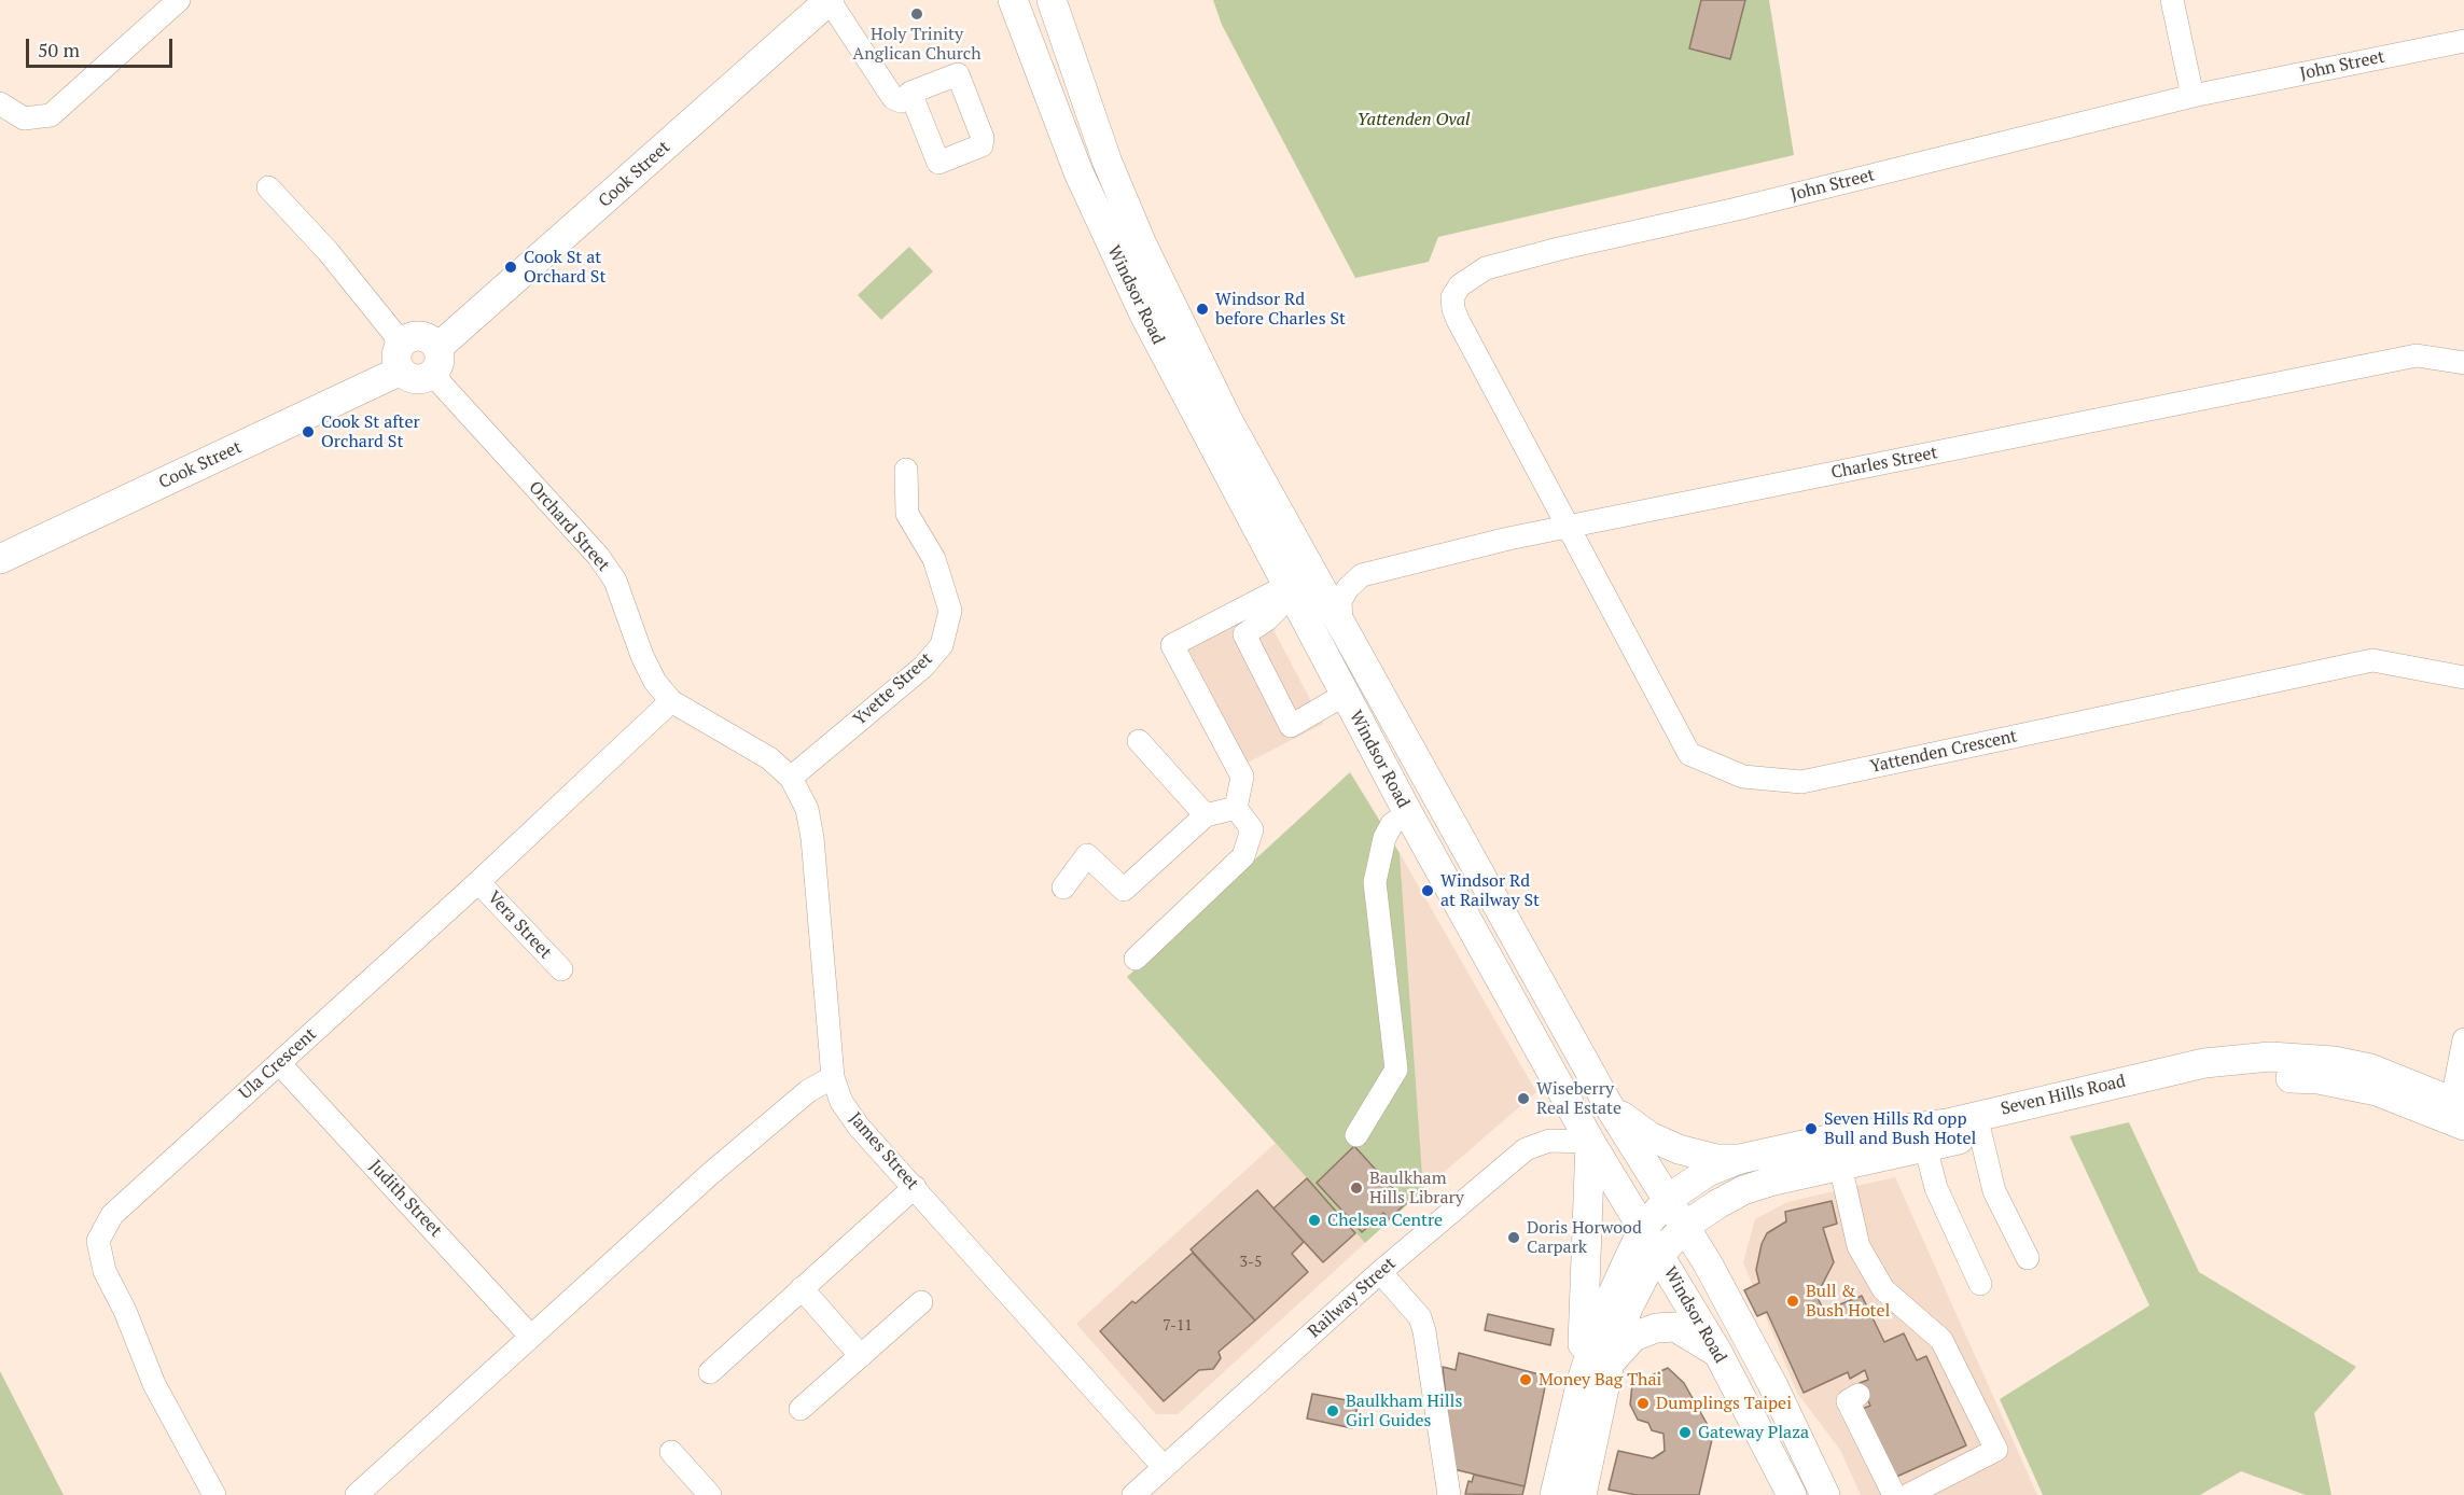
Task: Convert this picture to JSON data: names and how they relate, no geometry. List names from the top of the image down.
{
  "streets": {
    "main road": ["Cook Street", "Windsor Road", "Seven Hills Road"],
    "street": [
      "John Street",
      "Charles Street",
      "Orchard Street",
      "Yvette Street",
      "Yattenden Crescent",
      "Vera Street",
      "Ula Crescent",
      "James Street",
      "Judith Street",
      "Railway Street"
    ]
  },
  "crossings": [
    ["John Street", "Charles Street"],
    ["John Street", "Yattenden Crescent"],
    ["Cook Street", "Orchard Street"],
    ["Windsor Road", "Charles Street"],
    ["Windsor Road", "Seven Hills Road"],
    ["Windsor Road", "Railway Street"],
    ["Charles Street", "Yattenden Crescent"],
    ["Orchard Street", "Ula Crescent"],
    ["Orchard Street", "James Street"],
    ["Yvette Street", "James Street"],
    ["Vera Street", "Ula Crescent"],
    ["Ula Crescent", "James Street"],
    ["Ula Crescent", "Judith Street"],
    ["James Street", "Railway Street"]
  ],
  "parks": ["Yattenden Oval"],
  "places": [
    "Holy Trinity Anglican Church",
    "Cook St at Orchard St",
    "Windsor Rd before Charles St",
    "Cook St after Orchard St",
    "Windsor Rd at Railway St",
    "Wiseberry Real Estate",
    "Seven Hills Rd opp Bull and Bush Hotel",
    "Baulkham Hills Library",
    "Chelsea Centre",
    "Doris Horwood Carpark",
    "Bull & Bush Hotel",
    "Money Bag Thai",
    "Dumplings Taipei",
    "Baulkham Hills Girl Guides",
    "Gateway Plaza"
  ],
  "house_numbers": ["3-5", "7-11"],
  "scale_bar": "50 m"
}
